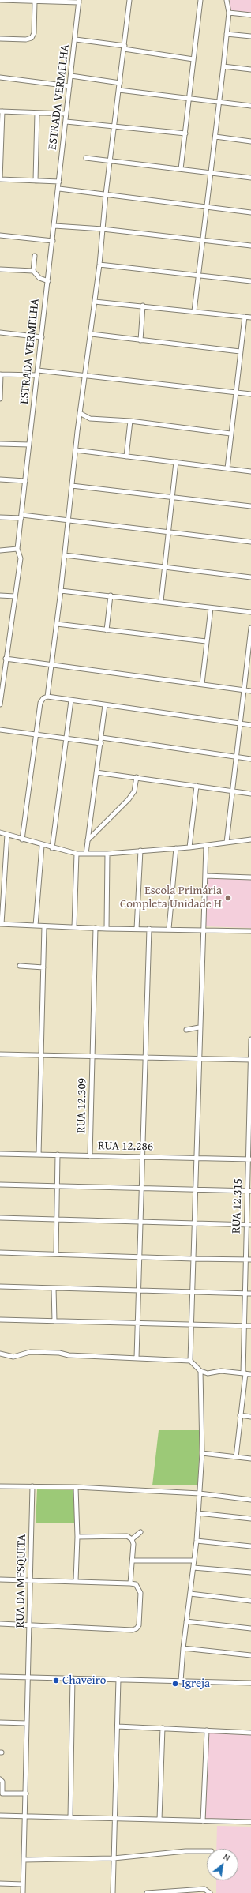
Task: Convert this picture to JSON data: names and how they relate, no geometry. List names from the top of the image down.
{
  "streets": {
    "street": [
      "ESTRADA VERMELHA",
      "RUA 12.309",
      "RUA 12.286",
      "RUA 12.315",
      "RUA DA MESQUITA"
    ]
  },
  "crossings": [
    ["RUA 12.309", "RUA 12.286"],
    ["RUA 12.286", "RUA 12.315"]
  ],
  "places": ["Escola Primária Completa Unidade H", "Chaveiro", "Igreja"],
  "north": "top right"
}
